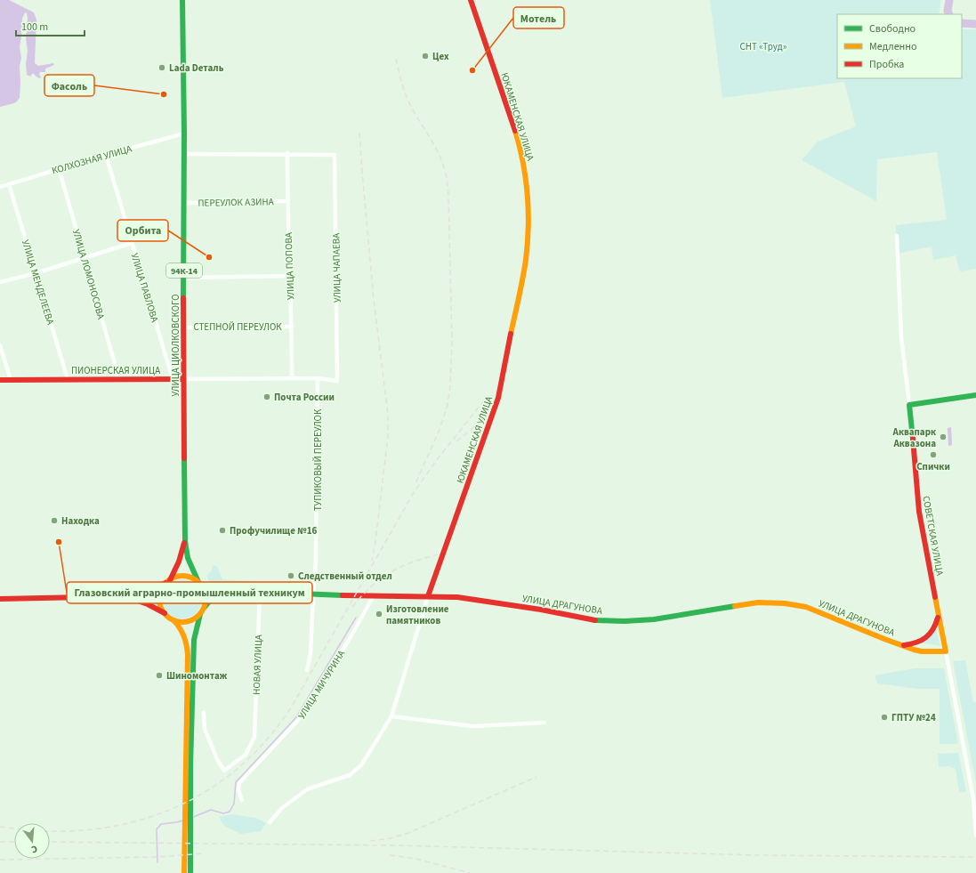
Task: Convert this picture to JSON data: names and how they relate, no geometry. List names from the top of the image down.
{
  "streets": {
    "main road": [
      "ЮКАМЕНСКАЯ УЛИЦА",
      "94К-14",
      "УЛИЦА ЦИОЛКОВСКОГО",
      "ПИОНЕРСКАЯ УЛИЦА",
      "СОВЕТСКАЯ УЛИЦА",
      "УЛИЦА ДРАГУНОВА"
    ],
    "street": [
      "КОЛХОЗНАЯ УЛИЦА",
      "ПЕРЕУЛОК АЗИНА",
      "УЛИЦА ПОПОВА",
      "УЛИЦА ЧАПАЕВА",
      "УЛИЦА ЛОМОНОСОВА",
      "УЛИЦА МЕНДЕЛЕЕВА",
      "УЛИЦА ПАВЛОВА",
      "СТЕПНОЙ ПЕРЕУЛОК",
      "ТУПИКОВЫЙ ПЕРЕУЛОК",
      "НОВАЯ УЛИЦА",
      "УЛИЦА МИЧУРИНА"
    ]
  },
  "crossings": [
    ["ЮКАМЕНСКАЯ УЛИЦА", "УЛИЦА ДРАГУНОВА"],
    ["КОЛХОЗНАЯ УЛИЦА", "УЛИЦА ЛОМОНОСОВА"],
    ["КОЛХОЗНАЯ УЛИЦА", "УЛИЦА МЕНДЕЛЕЕВА"],
    ["КОЛХОЗНАЯ УЛИЦА", "УЛИЦА ПАВЛОВА"],
    ["КОЛХОЗНАЯ УЛИЦА", "УЛИЦА ЦИОЛКОВСКОГО"],
    ["ПЕРЕУЛОК АЗИНА", "УЛИЦА ПОПОВА"],
    ["ПЕРЕУЛОК АЗИНА", "УЛИЦА ЦИОЛКОВСКОГО"],
    ["УЛИЦА ПОПОВА", "УЛИЦА ЧАПАЕВА"],
    ["УЛИЦА ПОПОВА", "СТЕПНОЙ ПЕРЕУЛОК"],
    ["УЛИЦА ПОПОВА", "ПИОНЕРСКАЯ УЛИЦА"],
    ["УЛИЦА ЧАПАЕВА", "ПИОНЕРСКАЯ УЛИЦА"],
    ["УЛИЦА ЛОМОНОСОВА", "ПИОНЕРСКАЯ УЛИЦА"],
    ["УЛИЦА МЕНДЕЛЕЕВА", "ПИОНЕРСКАЯ УЛИЦА"],
    ["УЛИЦА ПАВЛОВА", "ПИОНЕРСКАЯ УЛИЦА"],
    ["СТЕПНОЙ ПЕРЕУЛОК", "УЛИЦА ЦИОЛКОВСКОГО"],
    ["УЛИЦА ЦИОЛКОВСКОГО", "ПИОНЕРСКАЯ УЛИЦА"],
    ["УЛИЦА ЦИОЛКОВСКОГО", "УЛИЦА ДРАГУНОВА"],
    ["ПИОНЕРСКАЯ УЛИЦА", "ТУПИКОВЫЙ ПЕРЕУЛОК"],
    ["ТУПИКОВЫЙ ПЕРЕУЛОК", "УЛИЦА ДРАГУНОВА"],
    ["СОВЕТСКАЯ УЛИЦА", "УЛИЦА ДРАГУНОВА"],
    ["УЛИЦА ДРАГУНОВА", "НОВАЯ УЛИЦА"],
    ["УЛИЦА ДРАГУНОВА", "УЛИЦА МИЧУРИНА"]
  ],
  "parks": ["СНТ «Труд»"],
  "places": [
    "Цех",
    "Lada Dеталь",
    "Мотель",
    "Фасоль",
    "Орбита",
    "Почта России",
    "Аквапарк Аквазона",
    "Спички",
    "Находка",
    "Профучилище №16",
    "Глазовский аграрно-промышленный техникум",
    "Следственный отдел",
    "Изготовление памятников",
    "Шиномонтаж",
    "ГПТУ №24"
  ],
  "legend": ["Свободно", "Медленно", "Пробка"],
  "scale_bar": "100 m",
  "north": "bottom"
}
